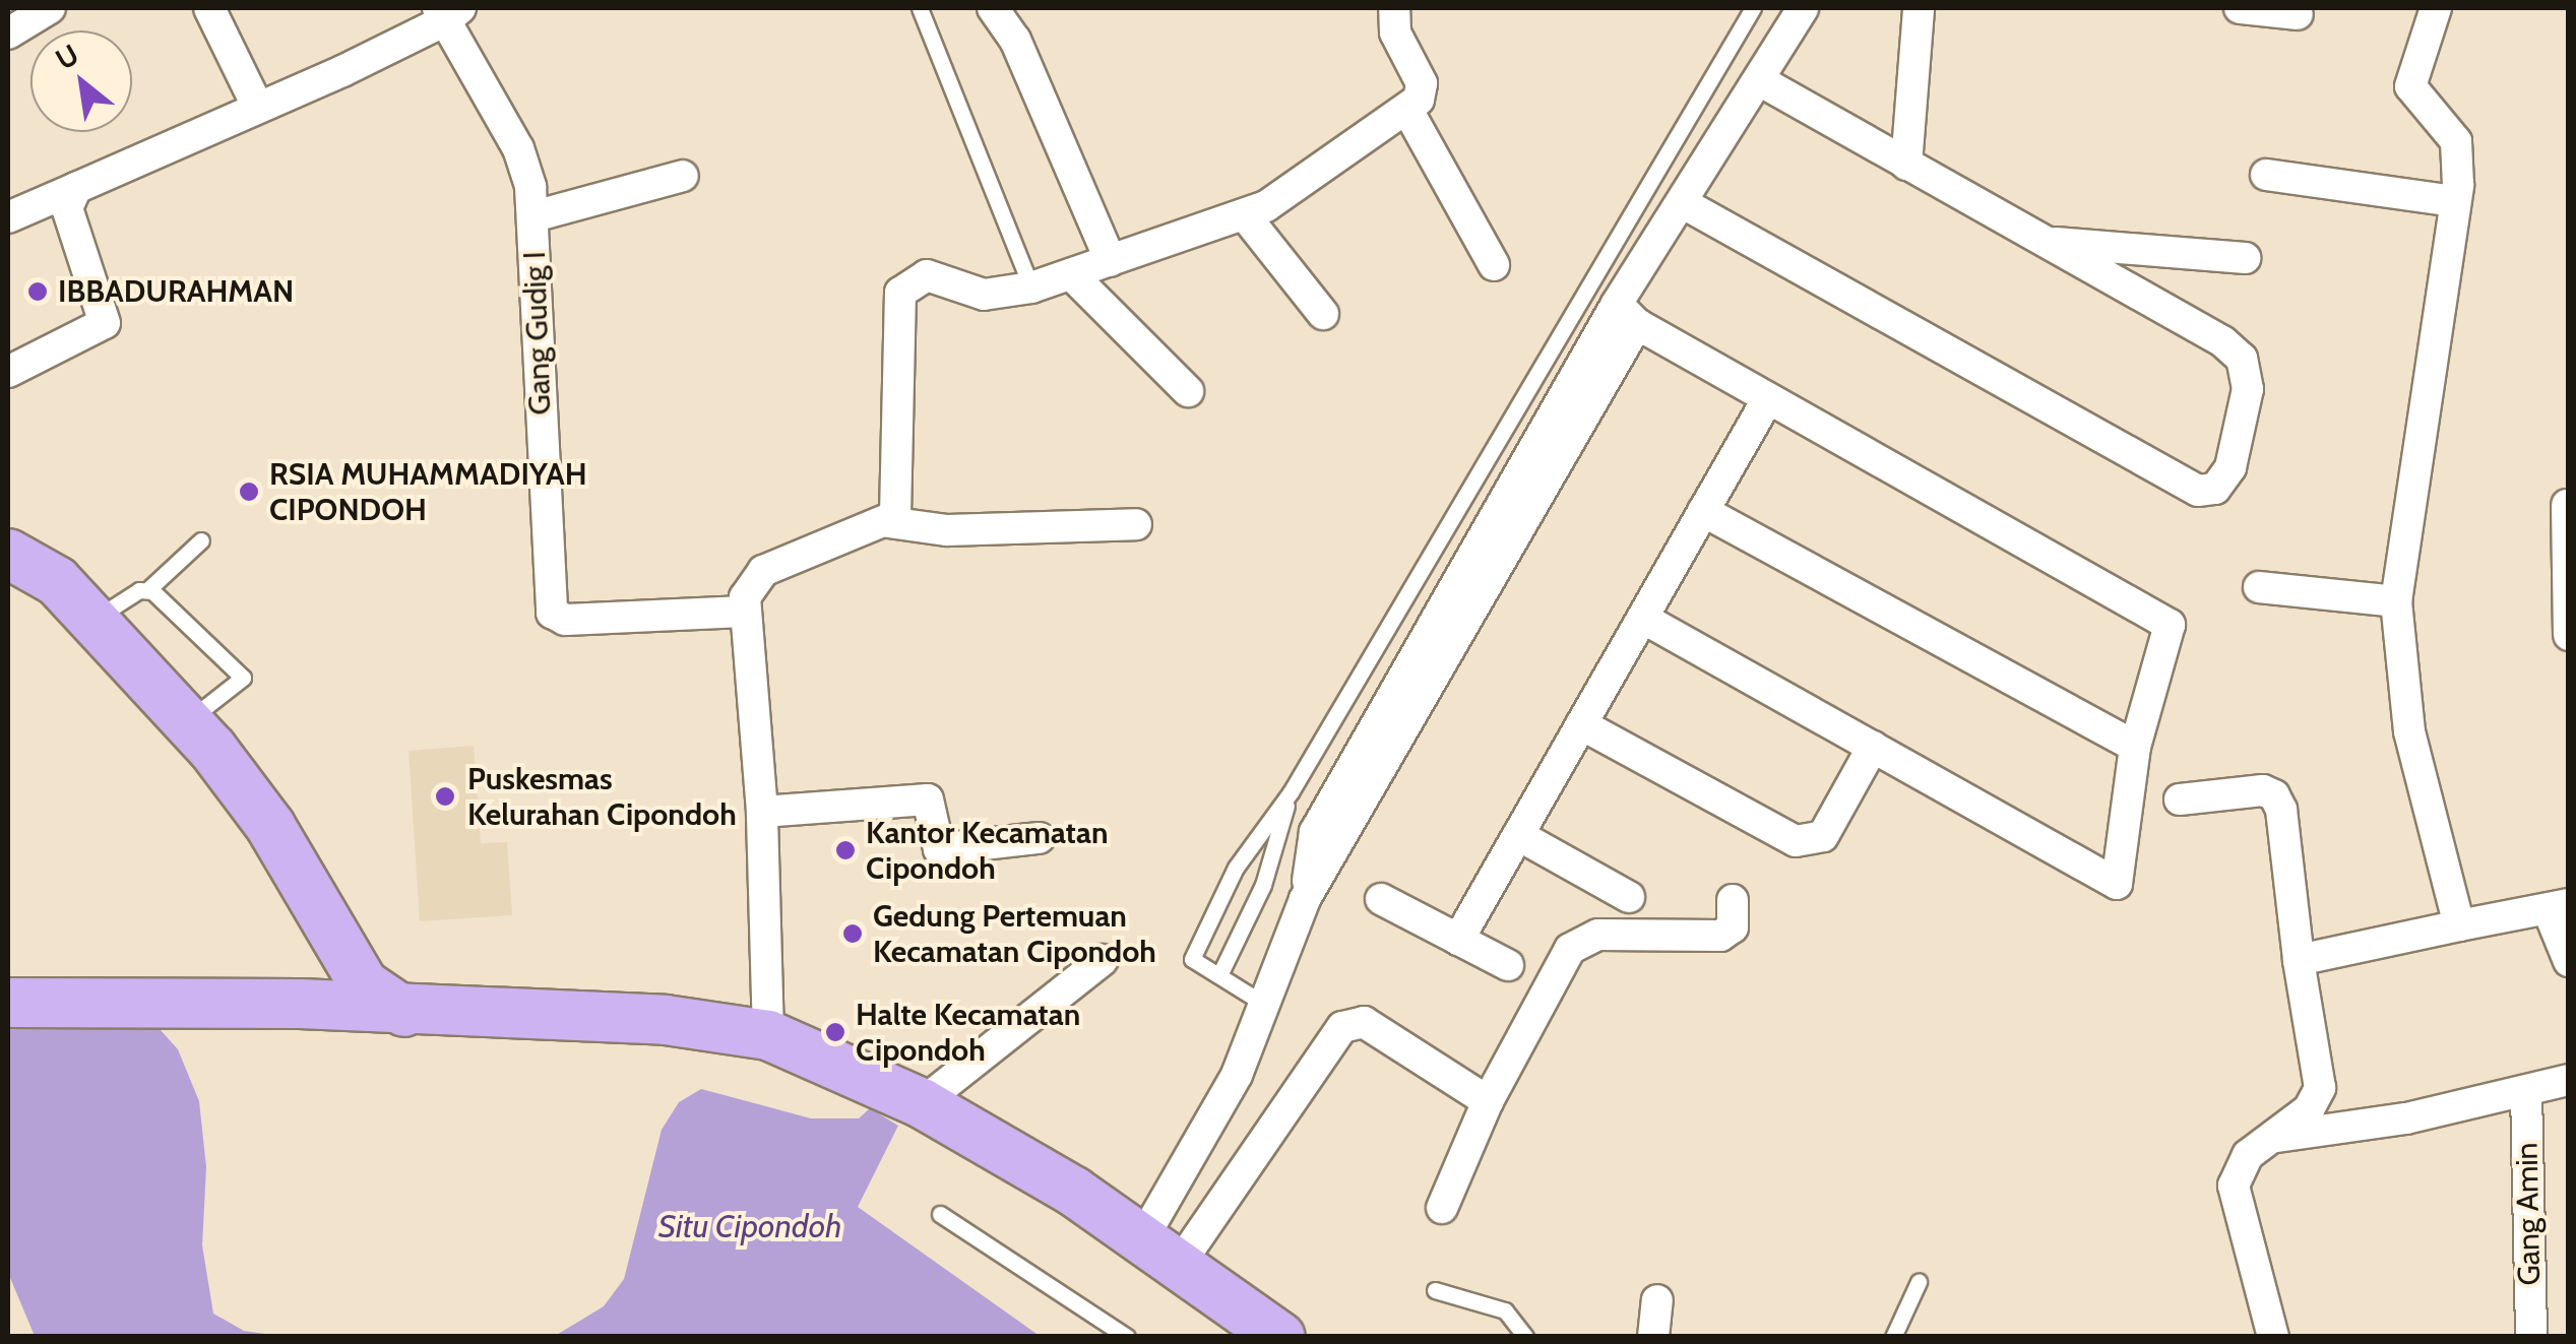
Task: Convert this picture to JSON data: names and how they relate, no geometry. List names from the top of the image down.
{
  "streets": {
    "street": ["Gang Gudig I", "Gang Amin"]
  },
  "water": ["Situ Cipondoh"],
  "places": [
    "IBBADURAHMAN",
    "RSIA MUHAMMADIYAH CIPONDOH",
    "Puskesmas Kelurahan Cipondoh",
    "Kantor Kecamatan Cipondoh",
    "Gedung Pertemuan Kecamatan Cipondoh",
    "Halte Kecamatan Cipondoh"
  ],
  "north": "top left"
}
